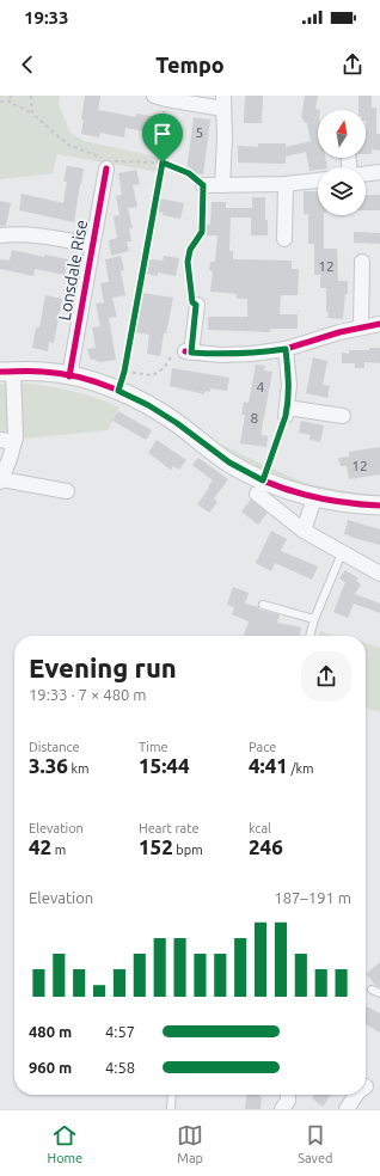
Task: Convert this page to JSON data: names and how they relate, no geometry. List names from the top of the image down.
{
  "streets": {
    "street": ["Lonsdale Rise"]
  },
  "house_numbers": [
    "5",
    "12",
    "4",
    "8",
    "12"
  ],
  "north": "top",
  "page": {
    "status": "19:33",
    "header": "Tempo",
    "heading": ["Evening run", "19:33 · 7 × 480 m"],
    "stats": [
      ["Distance", "3.36 km"],
      ["Time", "15:44"],
      ["Pace", "4:41 /km"],
      ["Elevation", "42 m"],
      ["Heart rate", "152 bpm"],
      ["kcal", "246"]
    ],
    "chart": ["Elevation", "187–191 m"],
    "list": [
      {
        "name": "480 m",
        "note": "4:57"
      },
      {
        "name": "960 m",
        "note": "4:58"
      }
    ],
    "tabs": ["Home", "Map", "Saved"]
  }
}
